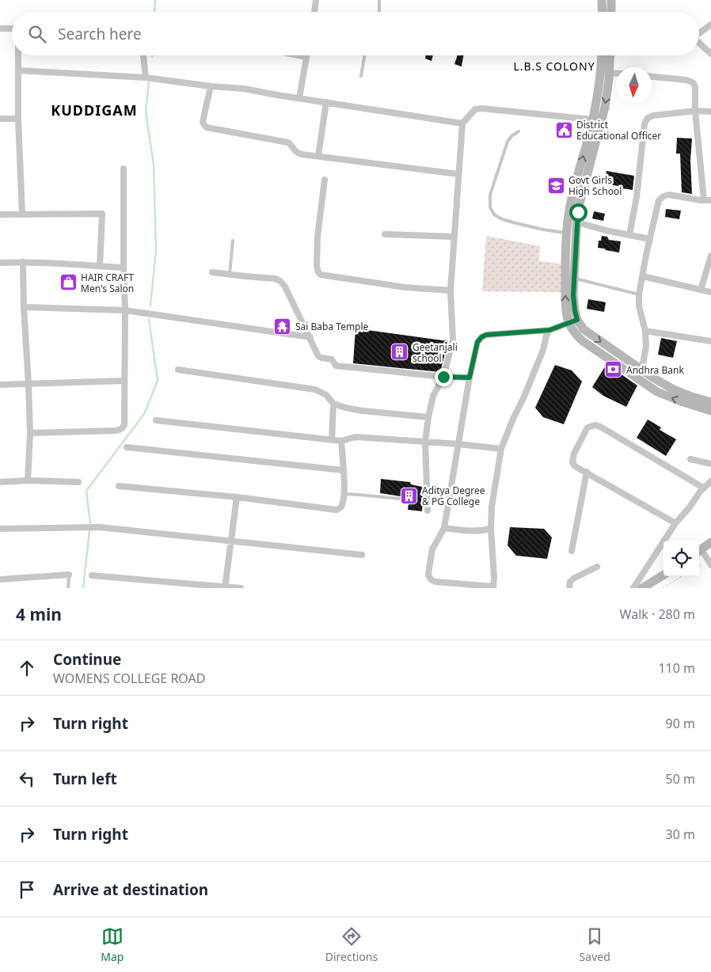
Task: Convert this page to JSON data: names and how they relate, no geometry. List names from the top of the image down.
{
  "districts": ["L.B.S COLONY", "KUDDIGAM"],
  "places": {
    "public building": ["District Educational Officer"],
    "school or university": ["Govt Girls High School"],
    "shop": ["HAIR CRAFT Men's Salon"],
    "temple": ["Sai Baba Temple"],
    "building": ["Geetanjali school", "Aditya Degree & PG College"],
    "bank": ["Andhra Bank"]
  },
  "north": "bottom",
  "page": {
    "search": "Search here",
    "heading": ["4 min", "Walk · 280 m"],
    "list": [
      ["Continue", "WOMENS COLLEGE ROAD", "110 m"],
      ["Turn right", "90 m"],
      ["Turn left", "50 m"],
      ["Turn right", "30 m"],
      "Arrive at destination"
    ],
    "nav": ["Map", "Directions", "Saved"]
  }
}
